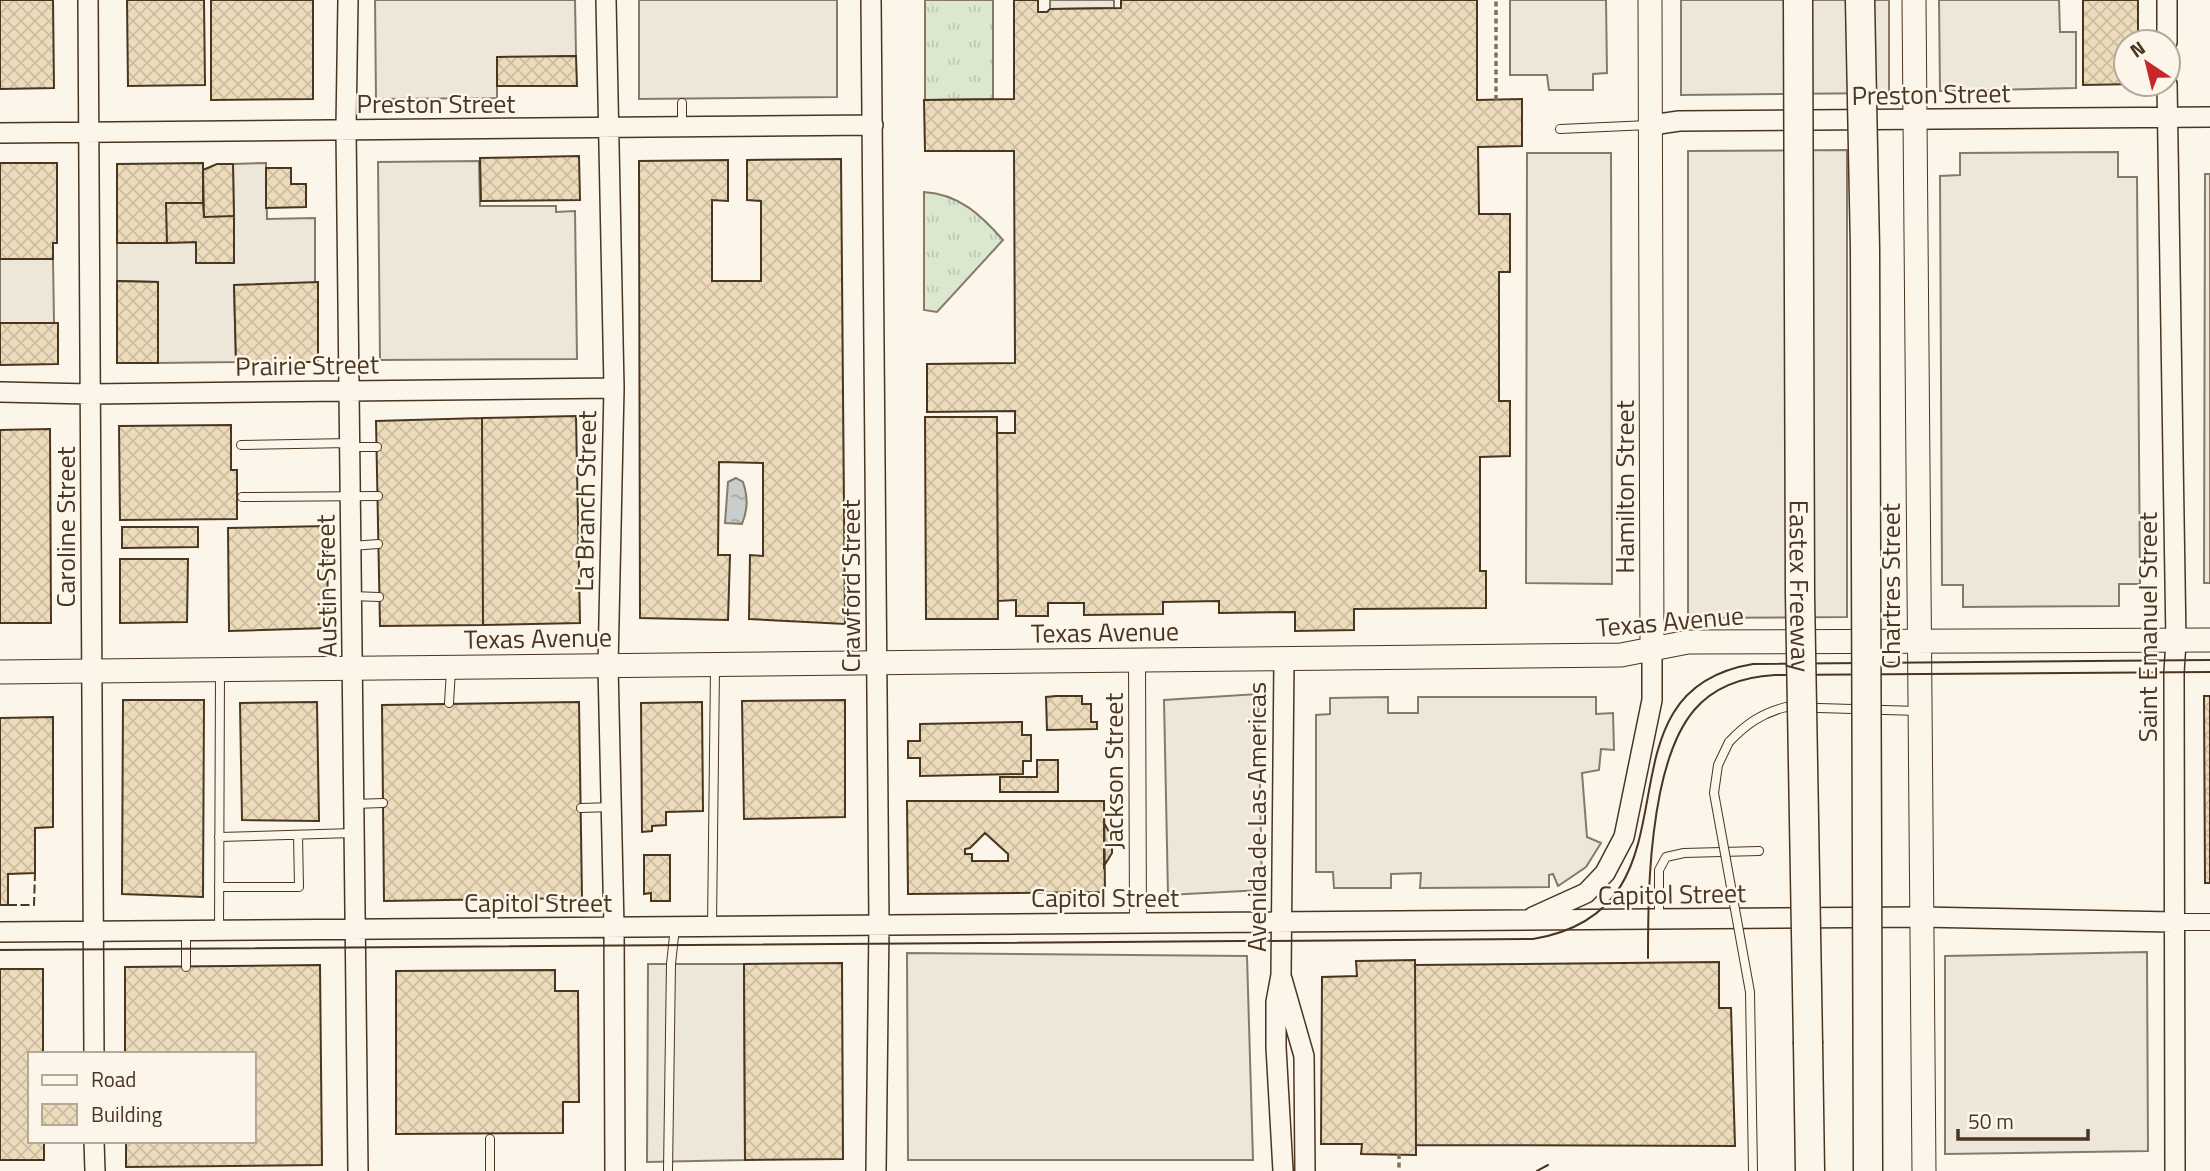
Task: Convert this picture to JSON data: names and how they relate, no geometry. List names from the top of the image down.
{
  "streets": {
    "highway": ["Eastex Freeway"],
    "main road": ["Hamilton Street", "Chartres Street", "Texas Avenue"],
    "street": [
      "Preston Street",
      "Prairie Street",
      "La Branch Street",
      "Caroline Street",
      "Austin Street",
      "Crawford Street",
      "Saint Emanuel Street",
      "Jackson Street",
      "Avenida de Las Americas",
      "Capitol Street"
    ]
  },
  "crossings": [
    ["Preston Street", "Hamilton Street"],
    ["Preston Street", "La Branch Street"],
    ["Preston Street", "Caroline Street"],
    ["Preston Street", "Austin Street"],
    ["Preston Street", "Crawford Street"],
    ["Preston Street", "Chartres Street"],
    ["Preston Street", "Saint Emanuel Street"],
    ["Prairie Street", "La Branch Street"],
    ["Prairie Street", "Caroline Street"],
    ["Prairie Street", "Austin Street"],
    ["Hamilton Street", "Texas Avenue"],
    ["Hamilton Street", "Capitol Street"],
    ["La Branch Street", "Texas Avenue"],
    ["La Branch Street", "Capitol Street"],
    ["Caroline Street", "Texas Avenue"],
    ["Caroline Street", "Capitol Street"],
    ["Austin Street", "Texas Avenue"],
    ["Austin Street", "Capitol Street"],
    ["Crawford Street", "Texas Avenue"],
    ["Crawford Street", "Capitol Street"],
    ["Chartres Street", "Texas Avenue"],
    ["Chartres Street", "Capitol Street"],
    ["Texas Avenue", "Saint Emanuel Street"],
    ["Texas Avenue", "Jackson Street"],
    ["Texas Avenue", "Avenida de Las Americas"],
    ["Saint Emanuel Street", "Capitol Street"],
    ["Jackson Street", "Capitol Street"],
    ["Avenida de Las Americas", "Capitol Street"]
  ],
  "legend": ["Road", "Building"],
  "scale_bar": "50 m",
  "north": "top left"
}
